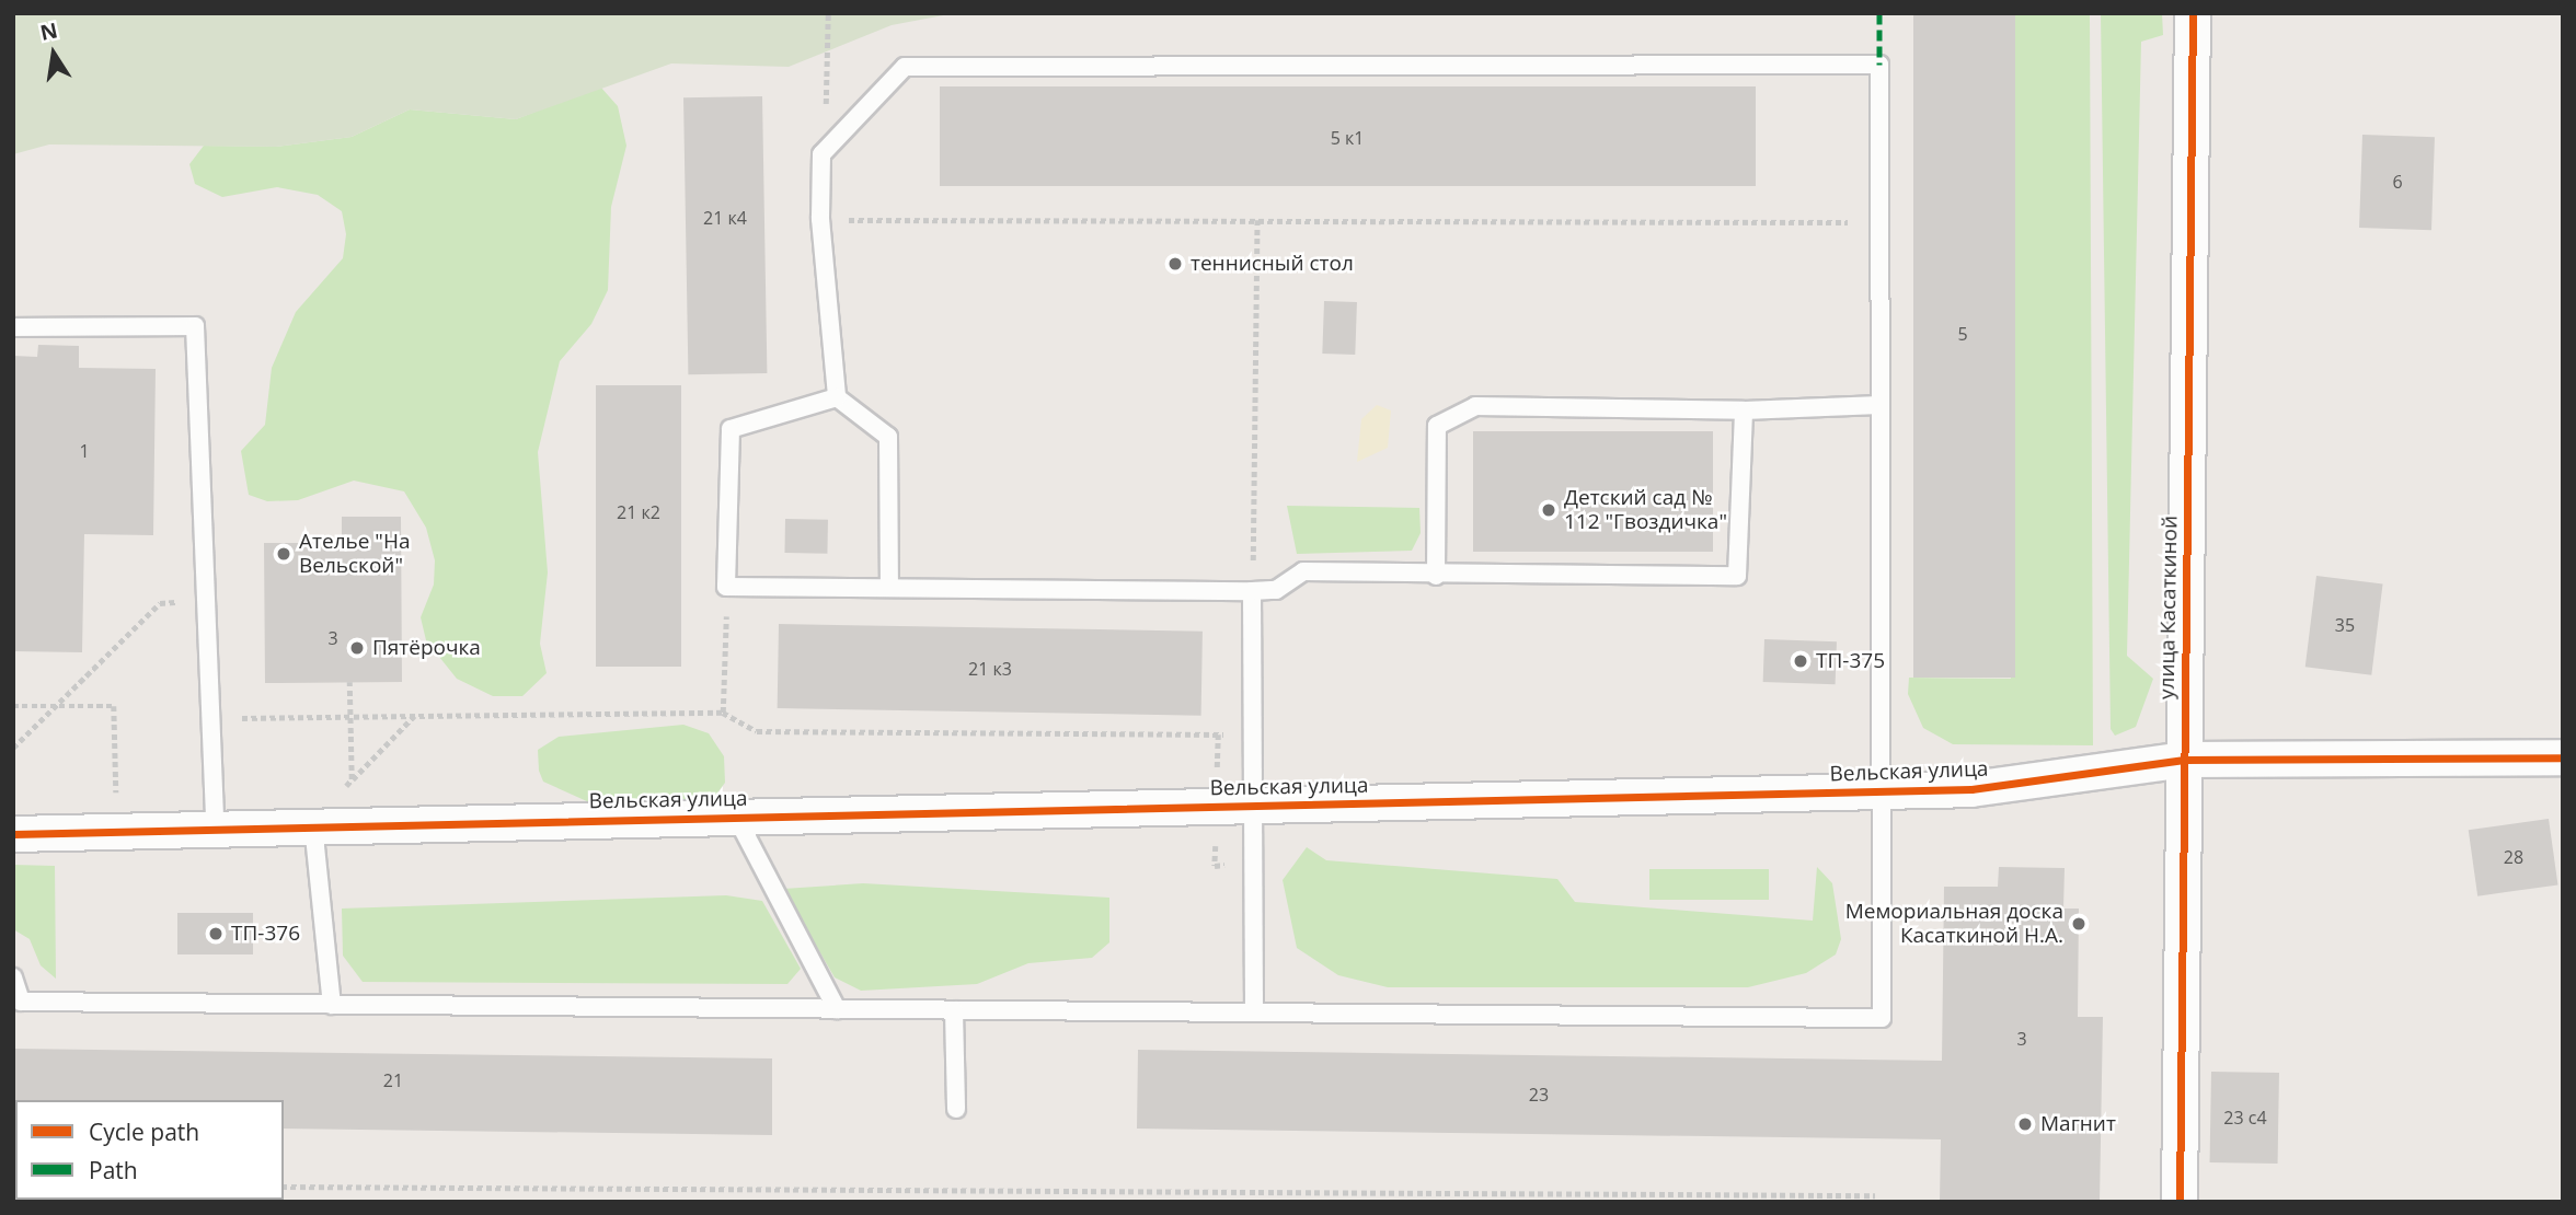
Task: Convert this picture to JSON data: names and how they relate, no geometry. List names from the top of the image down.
{
  "streets": {
    "street": ["улица Касаткиной", "Вельская улица"]
  },
  "crossings": [
    ["улица Касаткиной", "Вельская улица"]
  ],
  "places": [
    "теннисный стол",
    "Детский сад № 112 \"Гвоздичка\"",
    "Ателье \"На Вельской\"",
    "Пятёрочка",
    "ТП-375",
    "Мемориальная доска Касаткиной Н.А.",
    "ТП-376",
    "Магнит"
  ],
  "house_numbers": [
    "5 к1",
    "6",
    "21 к4",
    "5",
    "1",
    "21 к2",
    "35",
    "3",
    "21 к3",
    "28",
    "3",
    "21",
    "23",
    "23 с4"
  ],
  "legend": ["Cycle path", "Path"],
  "north": "top"
}
